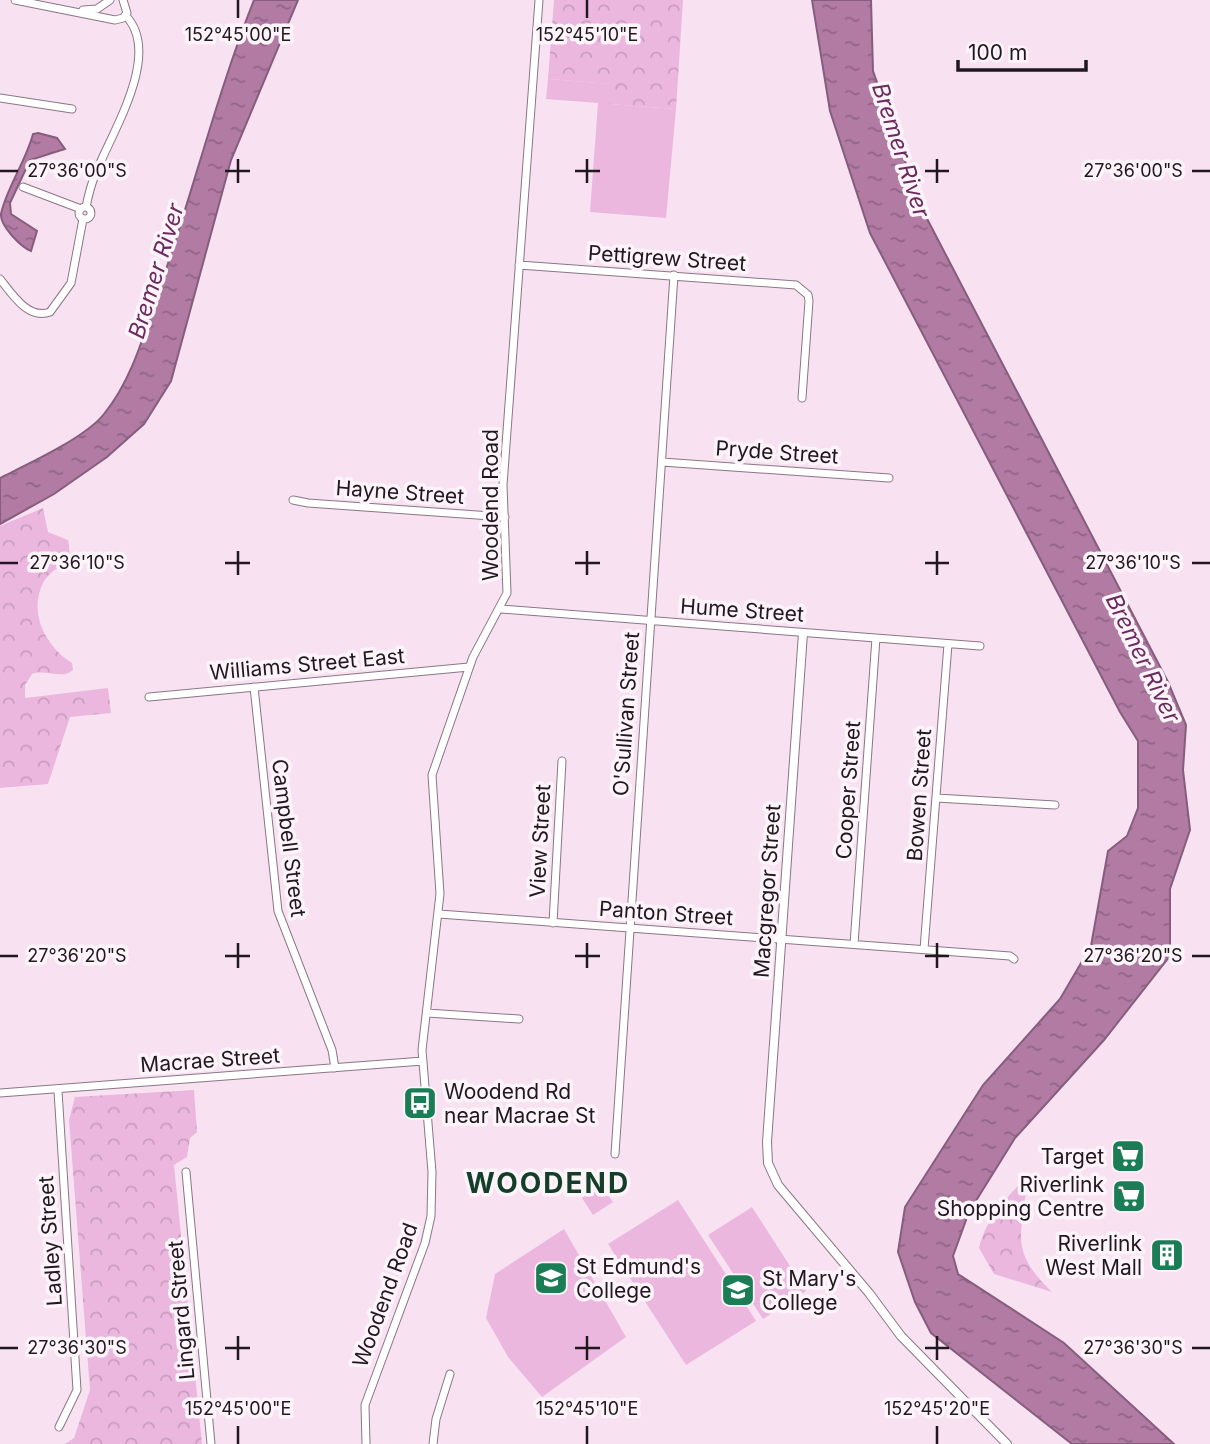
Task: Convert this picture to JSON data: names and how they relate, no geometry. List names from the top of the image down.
{
  "streets": {
    "street": [
      "Pettigrew Street",
      "Pryde Street",
      "Hayne Street",
      "Woodend Road",
      "Hume Street",
      "Williams Street East",
      "O'Sullivan Street",
      "Cooper Street",
      "Bowen Street",
      "Campbell Street",
      "View Street",
      "Macgregor Street",
      "Panton Street",
      "Macrae Street",
      "Ladley Street",
      "Lingard Street"
    ]
  },
  "crossings": [
    ["Pettigrew Street", "Woodend Road"],
    ["Pettigrew Street", "O'Sullivan Street"],
    ["Pryde Street", "O'Sullivan Street"],
    ["Hayne Street", "Woodend Road"],
    ["Woodend Road", "Hume Street"],
    ["Woodend Road", "Williams Street East"],
    ["Woodend Road", "Panton Street"],
    ["Woodend Road", "Macrae Street"],
    ["Hume Street", "O'Sullivan Street"],
    ["Hume Street", "Cooper Street"],
    ["Hume Street", "Bowen Street"],
    ["Hume Street", "Macgregor Street"],
    ["Williams Street East", "Campbell Street"],
    ["O'Sullivan Street", "Panton Street"],
    ["Cooper Street", "Panton Street"],
    ["Bowen Street", "Panton Street"],
    ["Campbell Street", "Macrae Street"],
    ["View Street", "Panton Street"],
    ["Macgregor Street", "Panton Street"],
    ["Macrae Street", "Ladley Street"]
  ],
  "districts": ["WOODEND"],
  "water": ["Bremer River"],
  "places": {
    "bus stop": ["Woodend Rd near Macrae St"],
    "supermarket": ["Target", "Riverlink Shopping Centre"],
    "building": ["Riverlink West Mall"],
    "school or university": ["St Edmund's College", "St Mary's College"]
  },
  "scale_bar": "100 m",
  "coordinates": [
    "152°45'00\"E",
    "152°45'10\"E",
    "27°36'00\"S",
    "27°36'10\"S",
    "27°36'20\"S",
    "27°36'30\"S",
    "152°45'20\"E"
  ]
}
